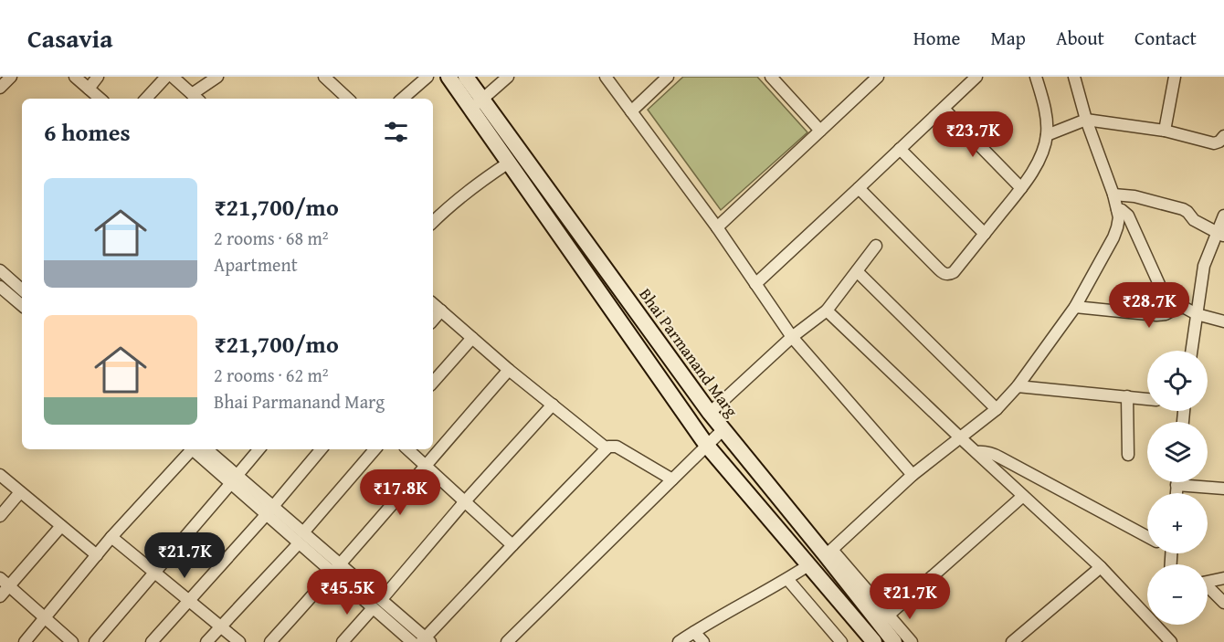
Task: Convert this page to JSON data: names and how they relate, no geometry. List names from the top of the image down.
{
  "streets": {
    "street": ["Bhai Parmanand Marg"]
  },
  "page": {
    "header": "Casavia",
    "nav": [
      "Home",
      "Map",
      "About",
      "Contact"
    ],
    "heading": "6 homes",
    "price": [
      "₹23.7K",
      "₹28.7K",
      "₹17.8K",
      "₹21.7K",
      "₹45.5K",
      "₹21.7K"
    ],
    "list": [
      {
        "name": "₹21,700/mo",
        "note": "2 rooms · 68 m² · Apartment"
      },
      {
        "name": "₹21,700/mo",
        "note": "2 rooms · 62 m² · Bhai Parmanand Marg"
      }
    ],
    "map_buttons": ["+", "−"]
  }
}
